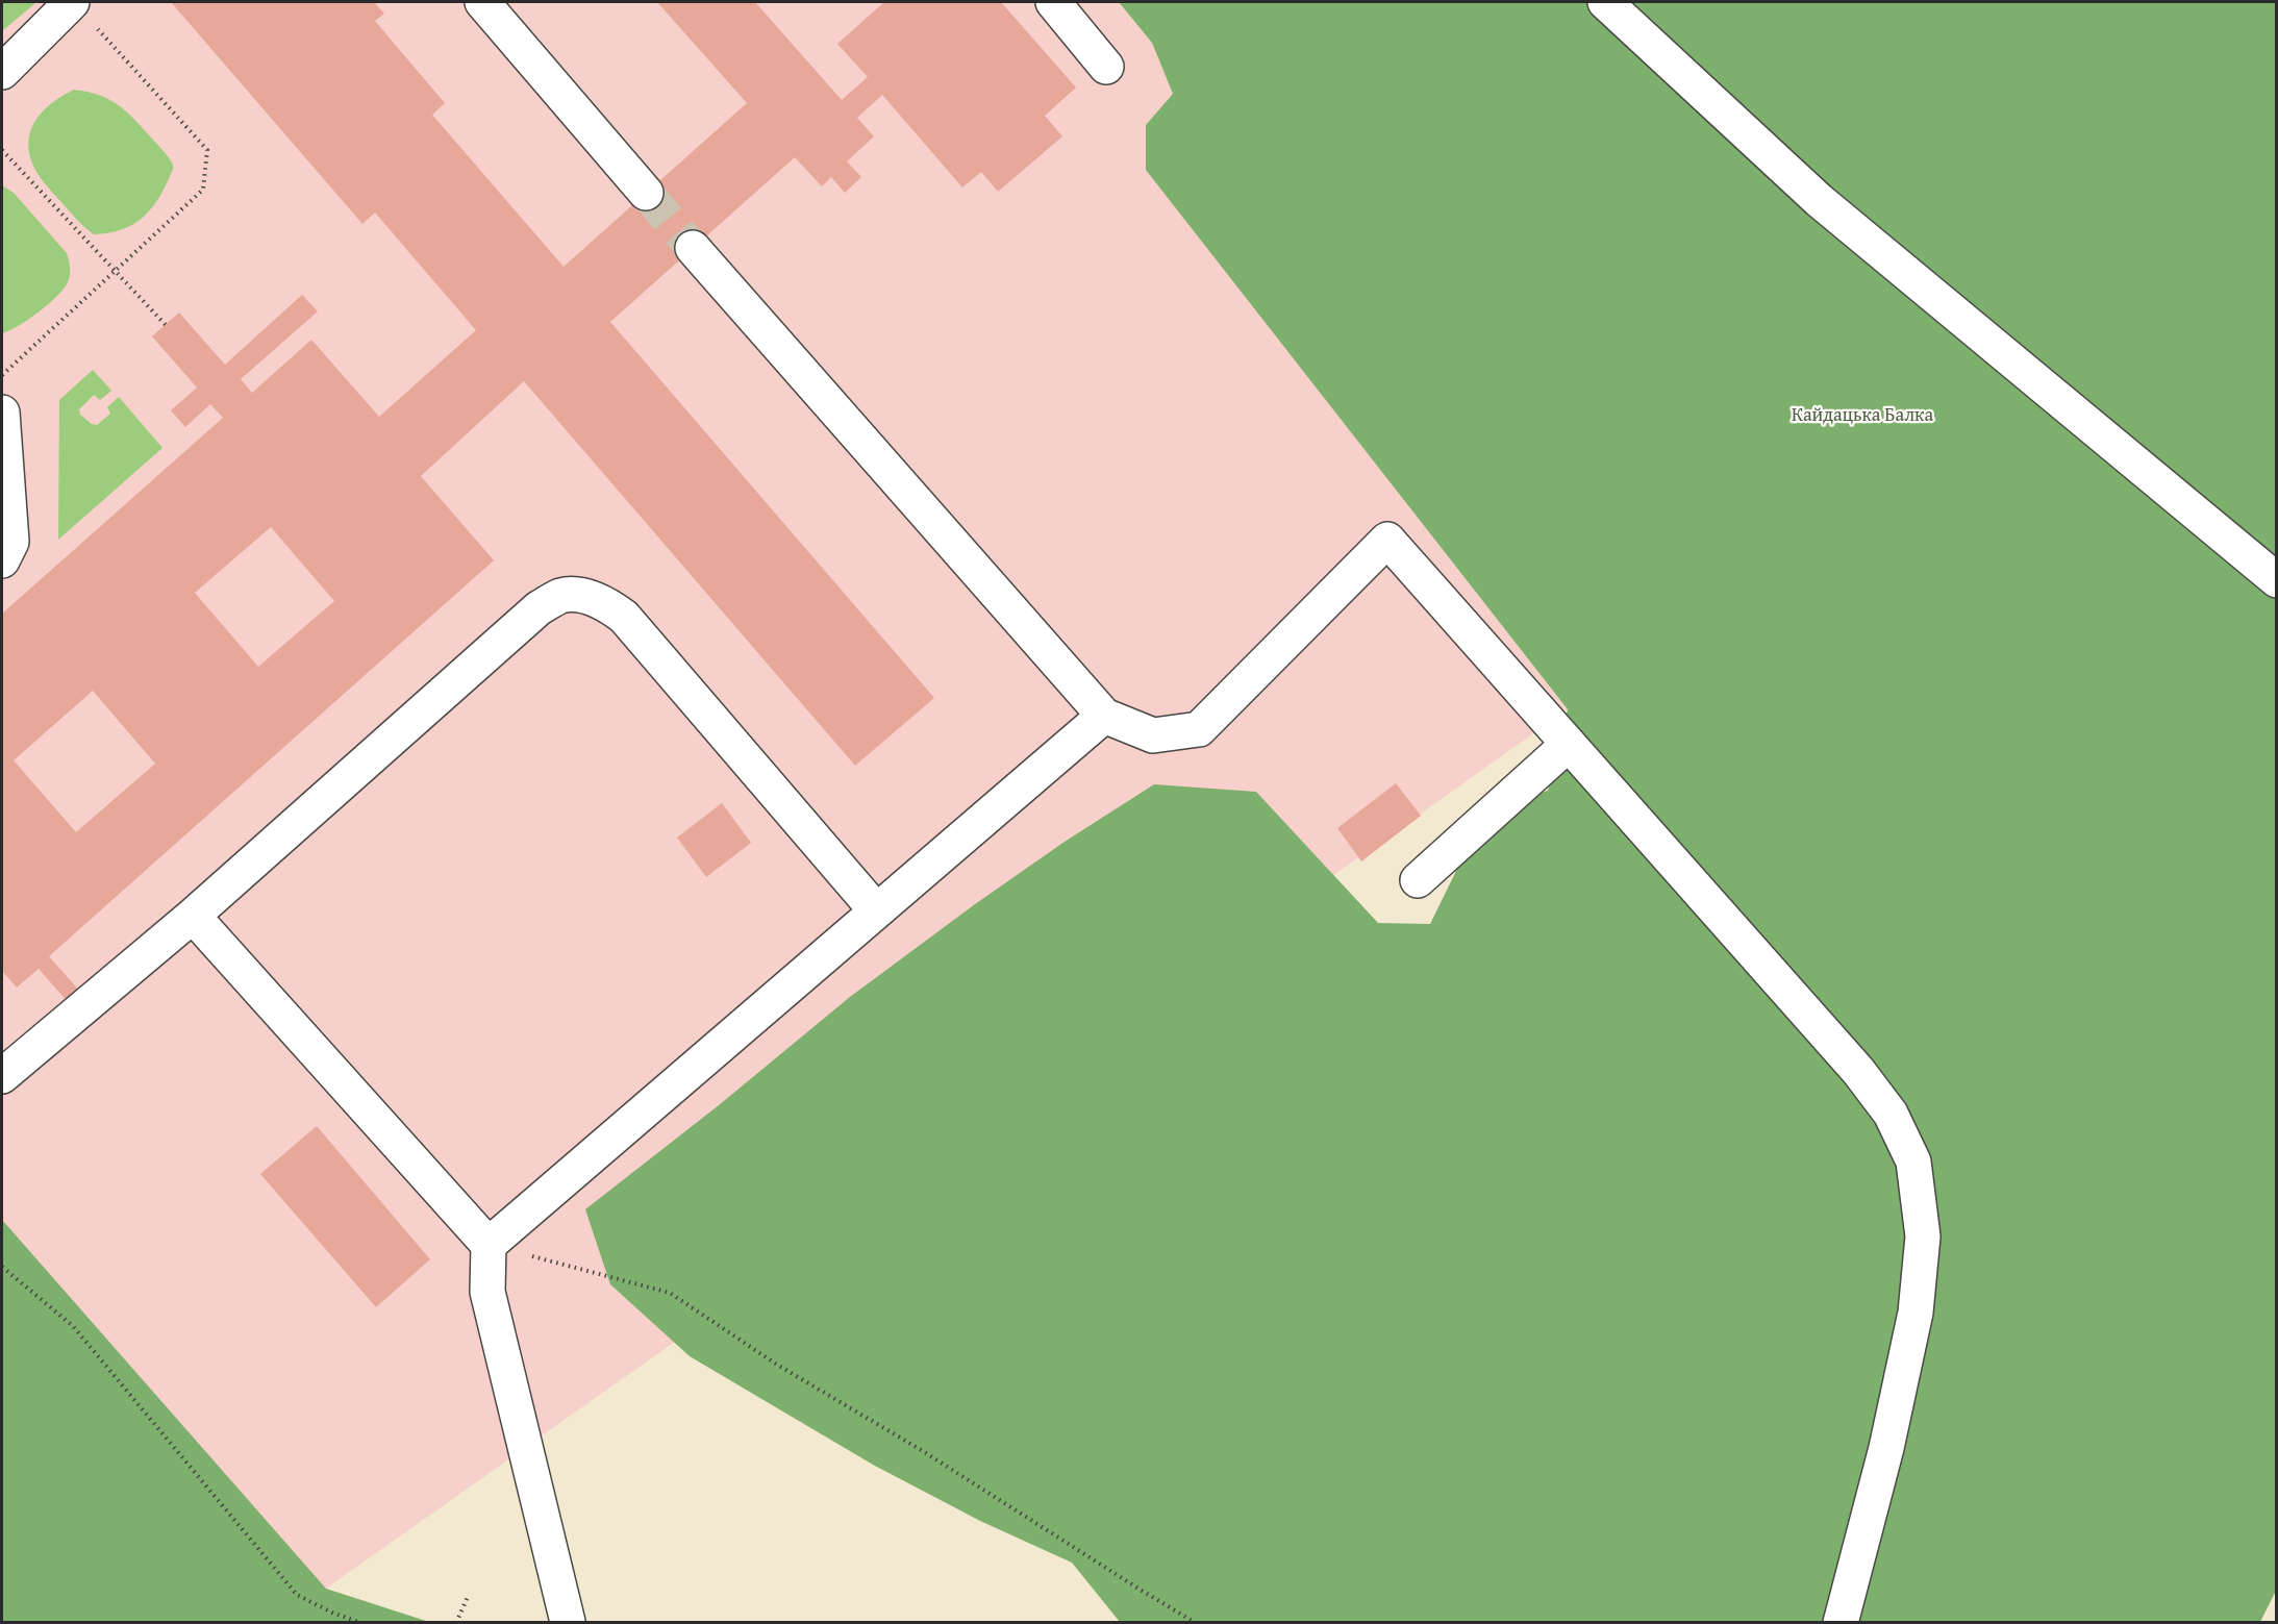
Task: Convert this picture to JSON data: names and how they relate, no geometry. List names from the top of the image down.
{
  "parks": ["Кайдацька Балка"]
}
